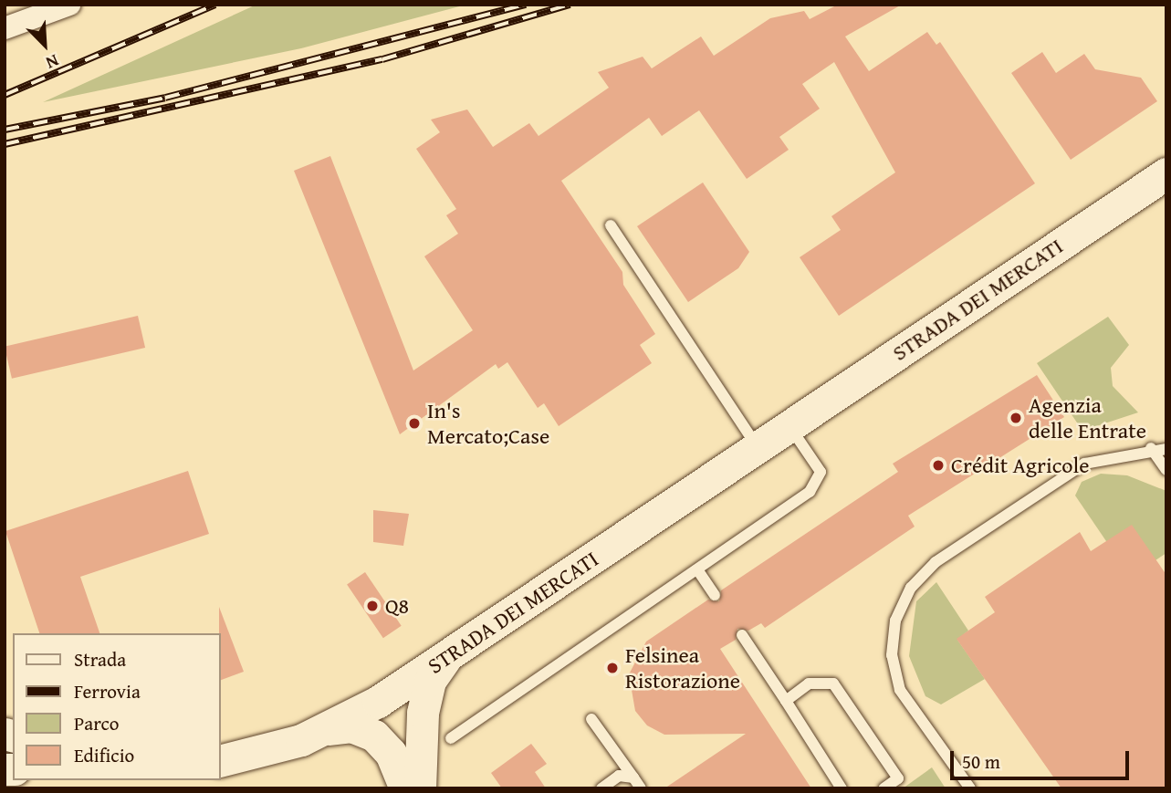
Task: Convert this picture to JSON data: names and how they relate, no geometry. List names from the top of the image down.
{
  "streets": {
    "street": ["STRADA DEI MERCATI"]
  },
  "places": [
    "Agenzia delle Entrate",
    "In's Mercato;Case",
    "Crédit Agricole",
    "Q8",
    "Felsinea Ristorazione"
  ],
  "legend": [
    "Strada",
    "Ferrovia",
    "Parco",
    "Edificio"
  ],
  "scale_bar": "50 m",
  "north": "bottom right"
}
